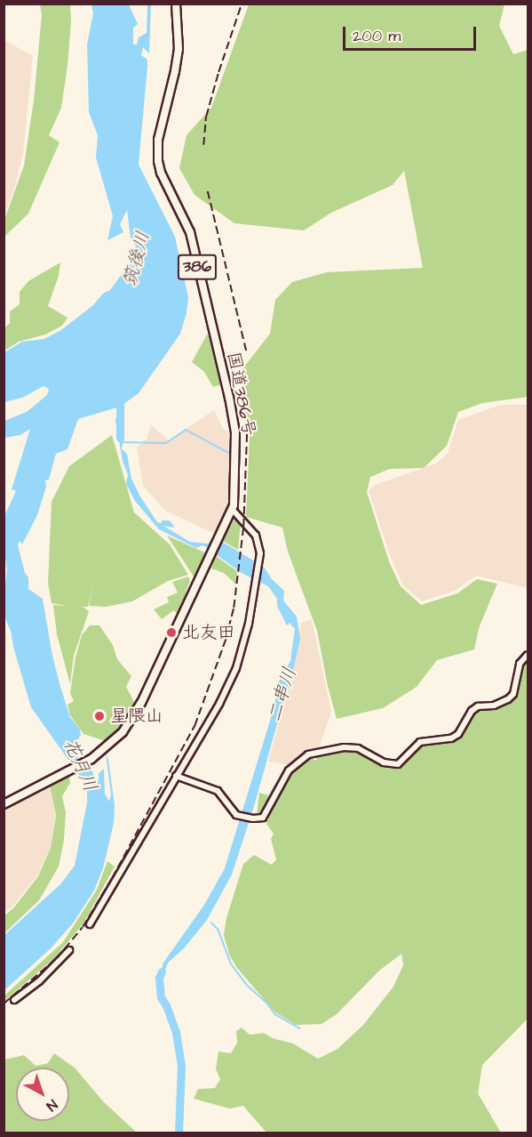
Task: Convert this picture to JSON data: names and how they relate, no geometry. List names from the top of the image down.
{
  "streets": {
    "highway": ["386", "国道386号"]
  },
  "water": ["筑後川", "二串川", "花月川"],
  "places": ["北友田", "星隈山"],
  "scale_bar": "200 m",
  "north": "bottom right"
}
